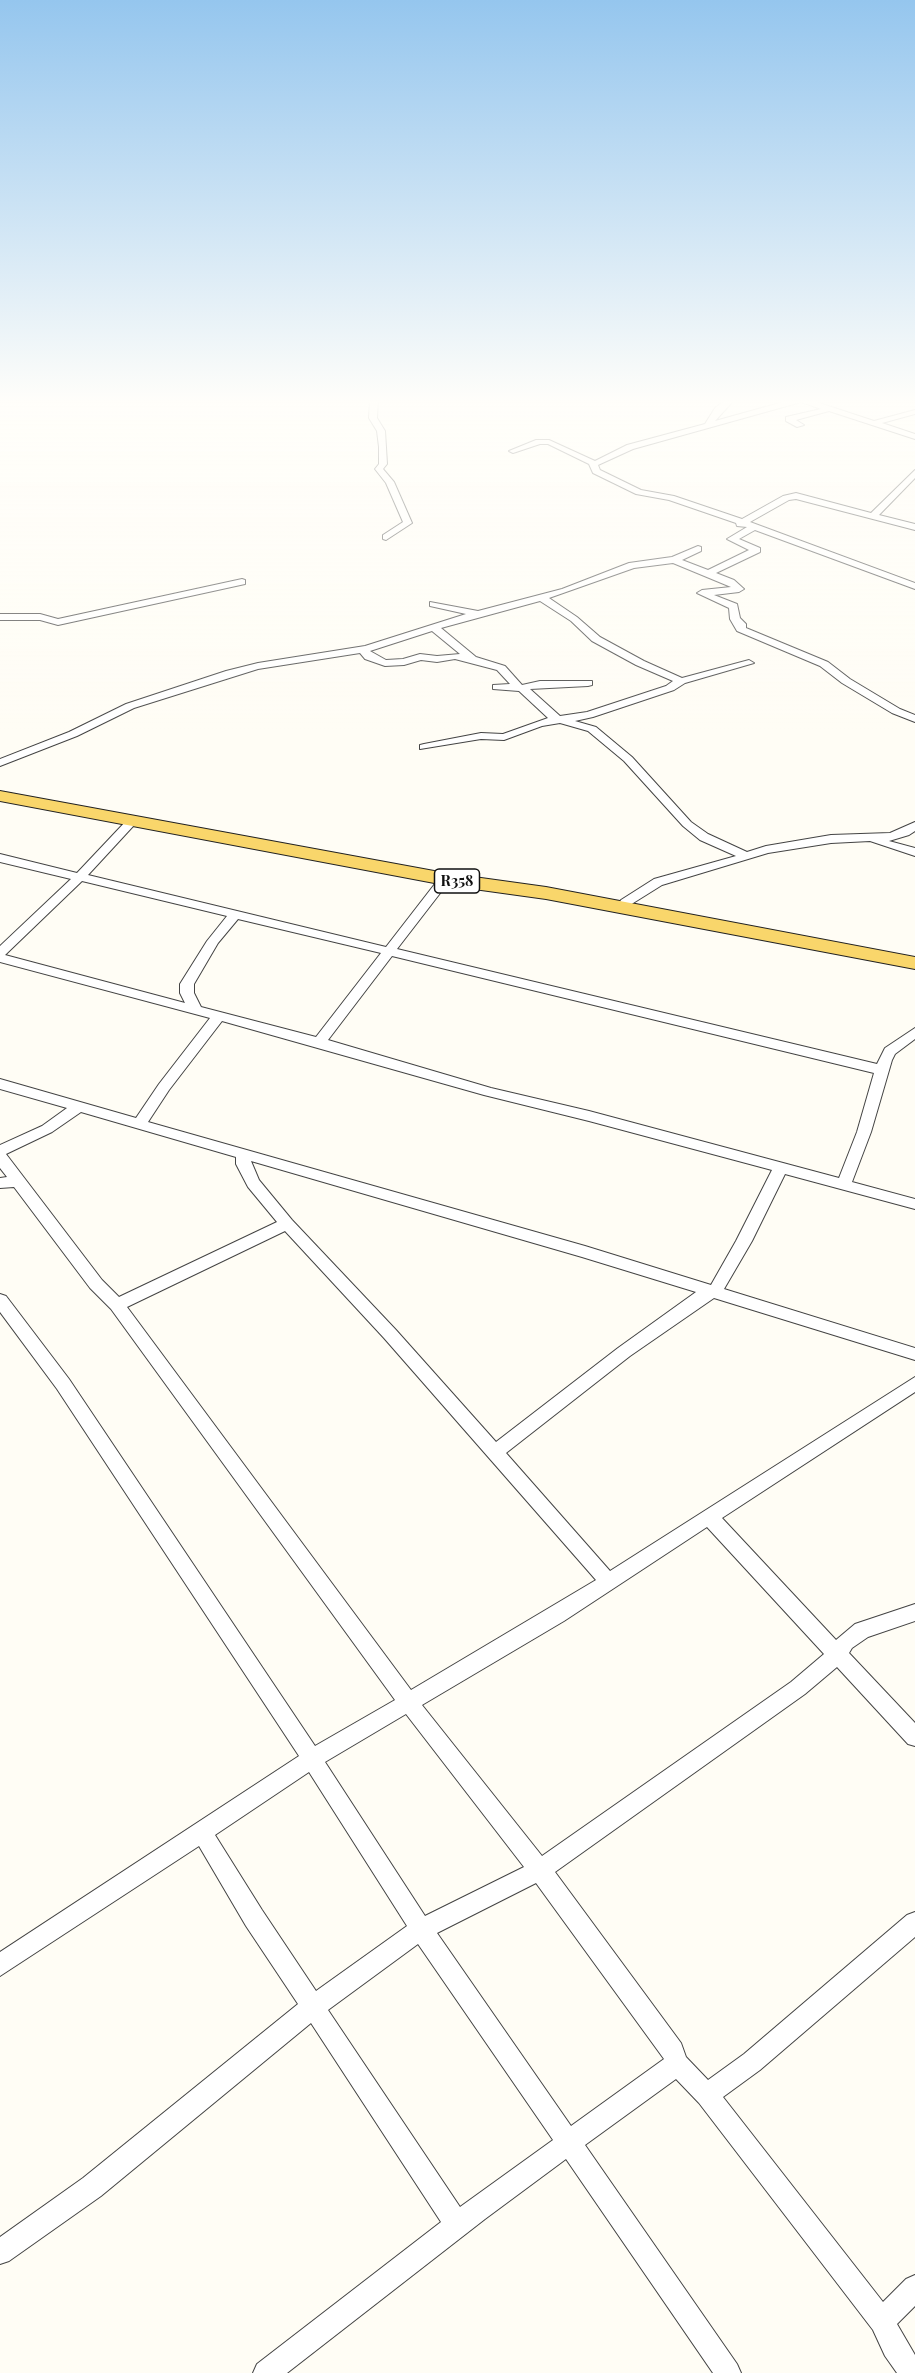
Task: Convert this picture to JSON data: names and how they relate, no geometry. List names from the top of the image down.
{
  "streets": {
    "main road": ["R358"]
  }
}
